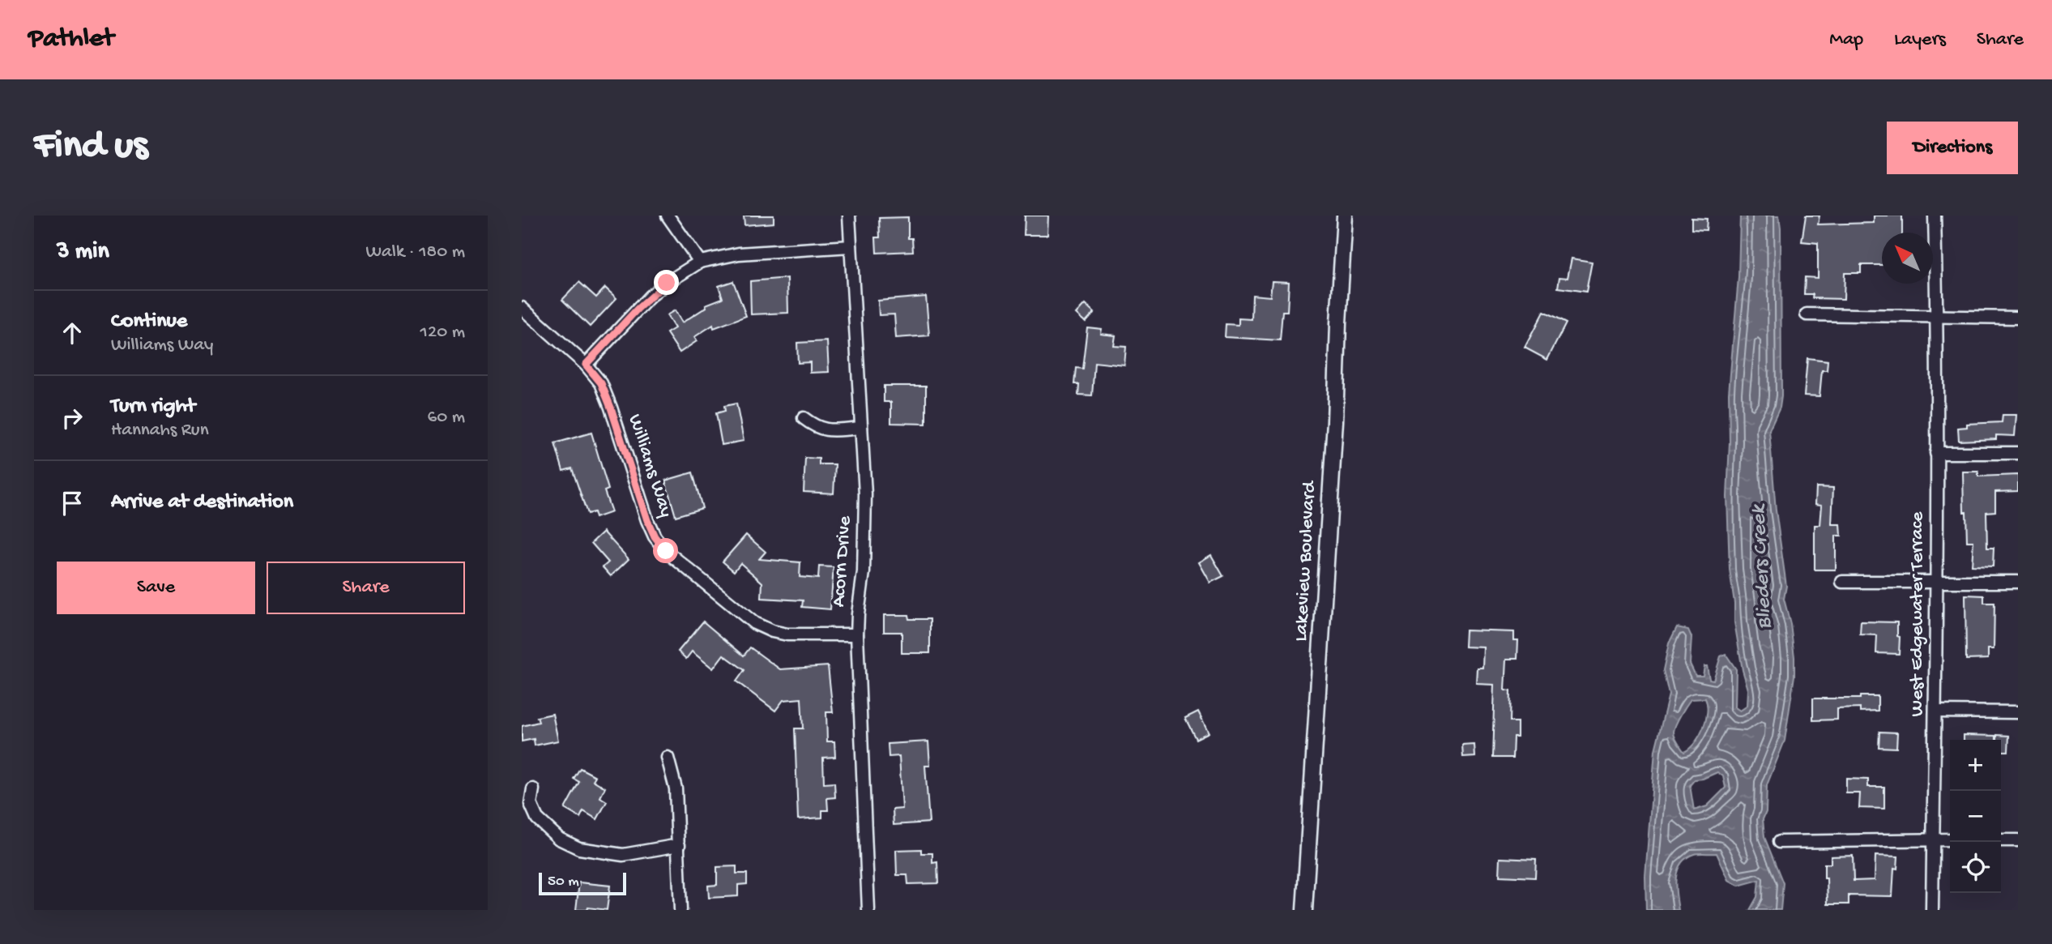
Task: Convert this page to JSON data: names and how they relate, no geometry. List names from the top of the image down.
{
  "streets": {
    "street": [
      "Williams Way",
      "Acorn Drive",
      "Lakeview Boulevard",
      "West Edgewater Terrace"
    ]
  },
  "crossings": [
    ["Williams Way", "Acorn Drive"]
  ],
  "water": ["Blieders Creek"],
  "scale_bar": "50 m",
  "north": "top left",
  "page": {
    "header": "Pathlet",
    "nav": ["Map", "Layers", "Share"],
    "buttons": [
      "Directions",
      ["Save", "Share"]
    ],
    "title": "Find us",
    "heading": ["3 min", "Walk · 180 m"],
    "list": [
      ["Continue", "Williams Way", "120 m"],
      ["Turn right", "Hannahs Run", "60 m"],
      "Arrive at destination"
    ],
    "map_buttons": ["+", "−"],
    "scale": "50 m"
  }
}
